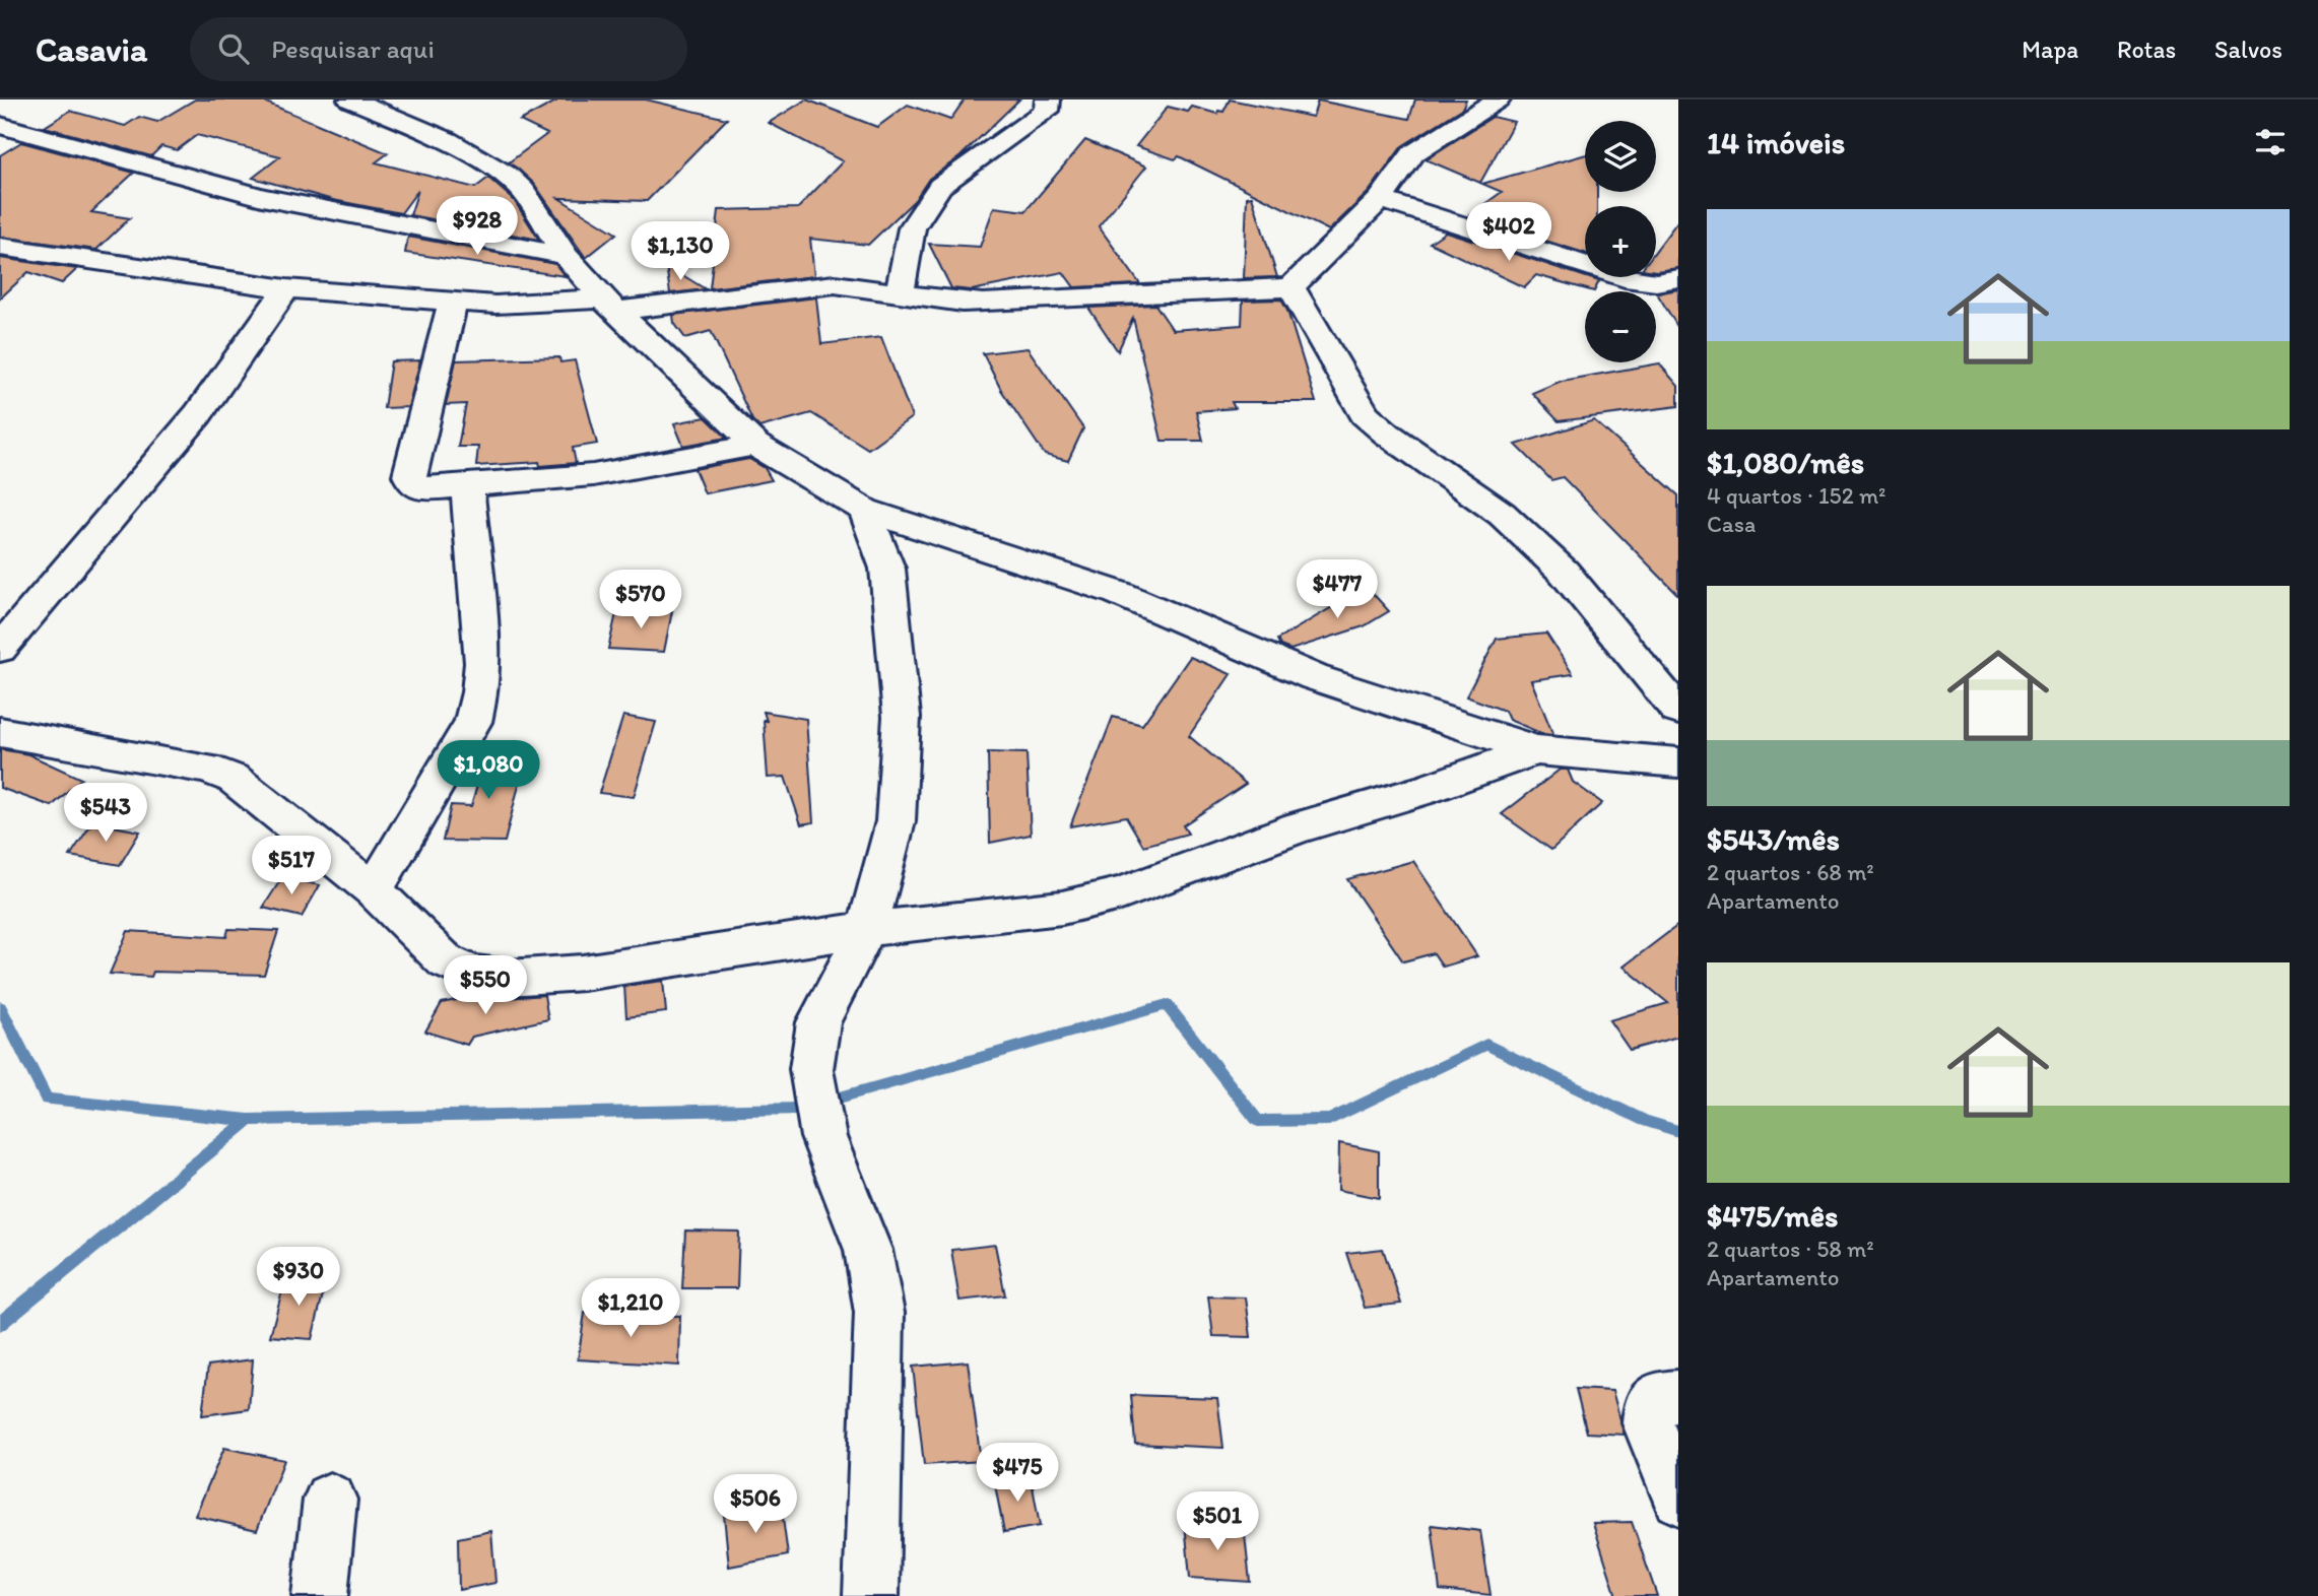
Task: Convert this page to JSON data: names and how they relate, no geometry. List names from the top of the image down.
{
  "page": {
    "header": "Casavia",
    "search": "Pesquisar aqui",
    "nav": ["Mapa", "Rotas", "Salvos"],
    "heading": "14 imóveis",
    "map_buttons": ["+", "−"],
    "list": [
      {
        "name": "$1,080/mês",
        "note": "4 quartos · 152 m² · Casa"
      },
      {
        "name": "$543/mês",
        "note": "2 quartos · 68 m² · Apartamento"
      },
      {
        "name": "$475/mês",
        "note": "2 quartos · 58 m² · Apartamento"
      }
    ],
    "price": [
      "$928",
      "$402",
      "$1,130",
      "$477",
      "$570",
      "$1,080",
      "$543",
      "$517",
      "$550",
      "$930",
      "$1,210",
      "$475",
      "$506",
      "$501"
    ]
  }
}
